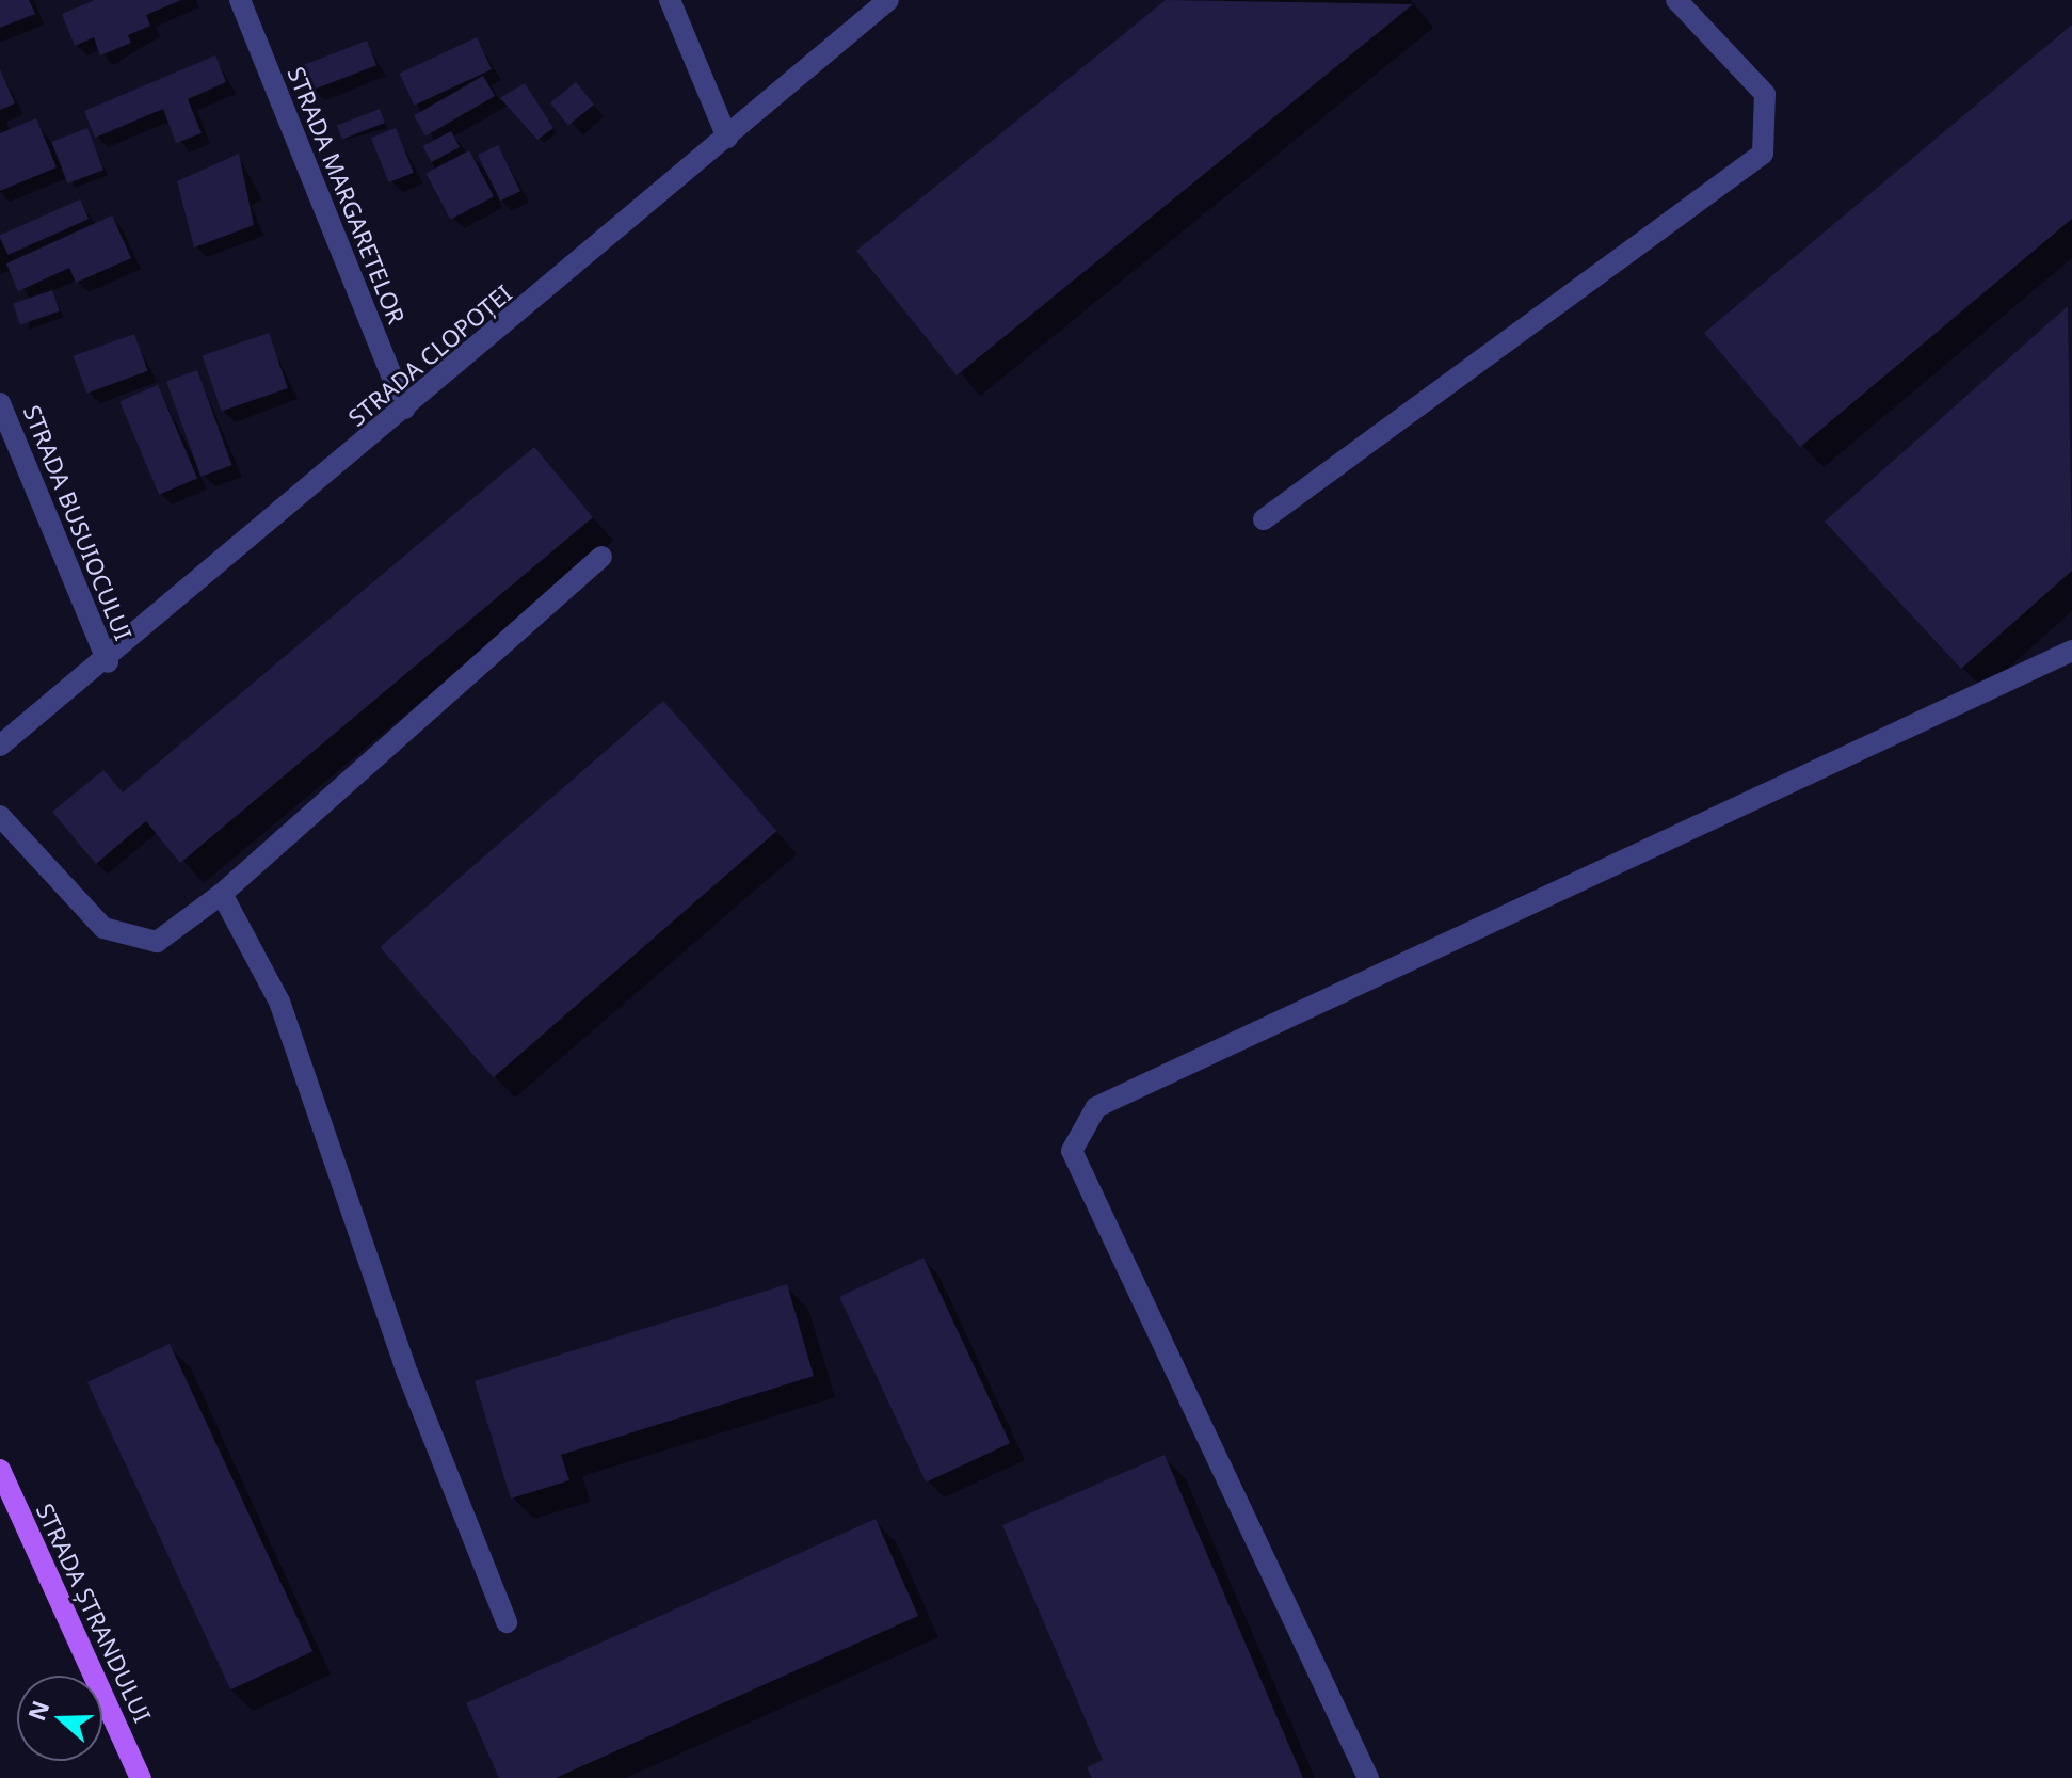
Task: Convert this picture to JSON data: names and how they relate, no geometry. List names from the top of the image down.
{
  "streets": {
    "main road": ["STRADA ȘTRANDULUI"],
    "street": ["STRADA MARGARETELOR", "STRADA CLOPOȚEI", "STRADA BUSUIOCULUI"]
  },
  "crossings": [
    ["STRADA MARGARETELOR", "STRADA CLOPOȚEI"],
    ["STRADA CLOPOȚEI", "STRADA BUSUIOCULUI"]
  ],
  "north": "left"
}
